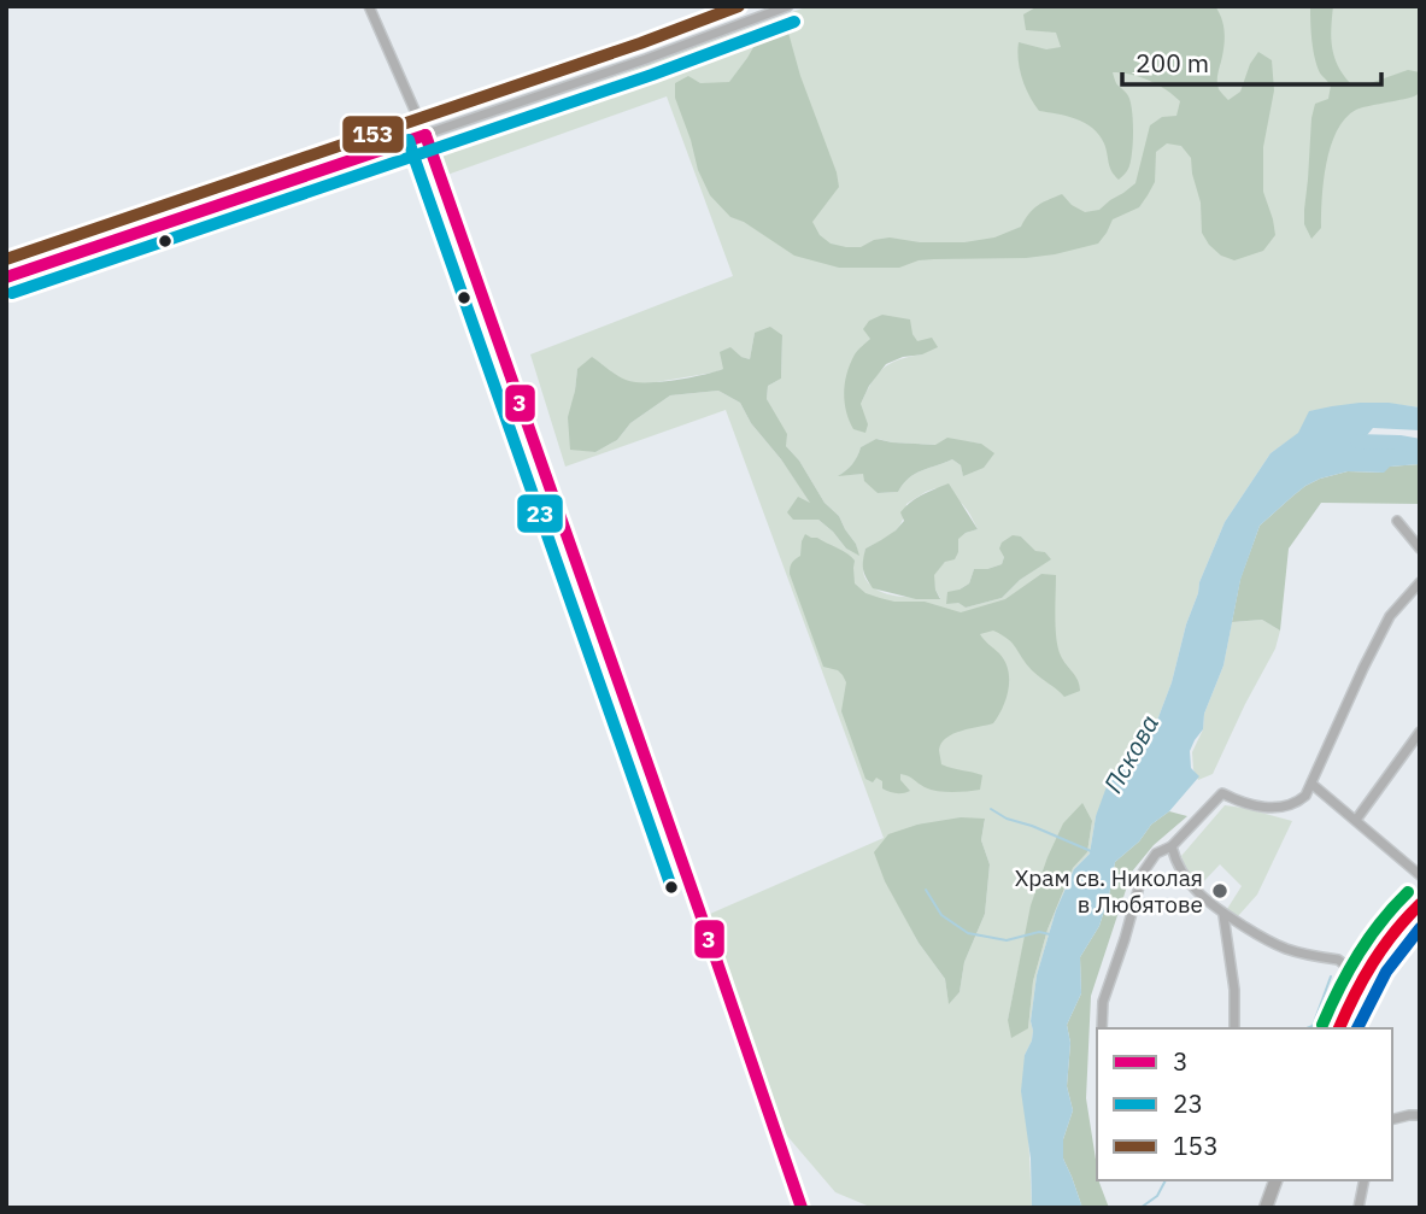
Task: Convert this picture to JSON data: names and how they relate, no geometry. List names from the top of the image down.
{
  "water": ["Пскова"],
  "places": ["Храм св. Николая в Любятове"],
  "lines": ["transit line 153", "transit line 23", "transit line 3"],
  "legend": ["3", "23", "153"],
  "scale_bar": "200 m"
}
